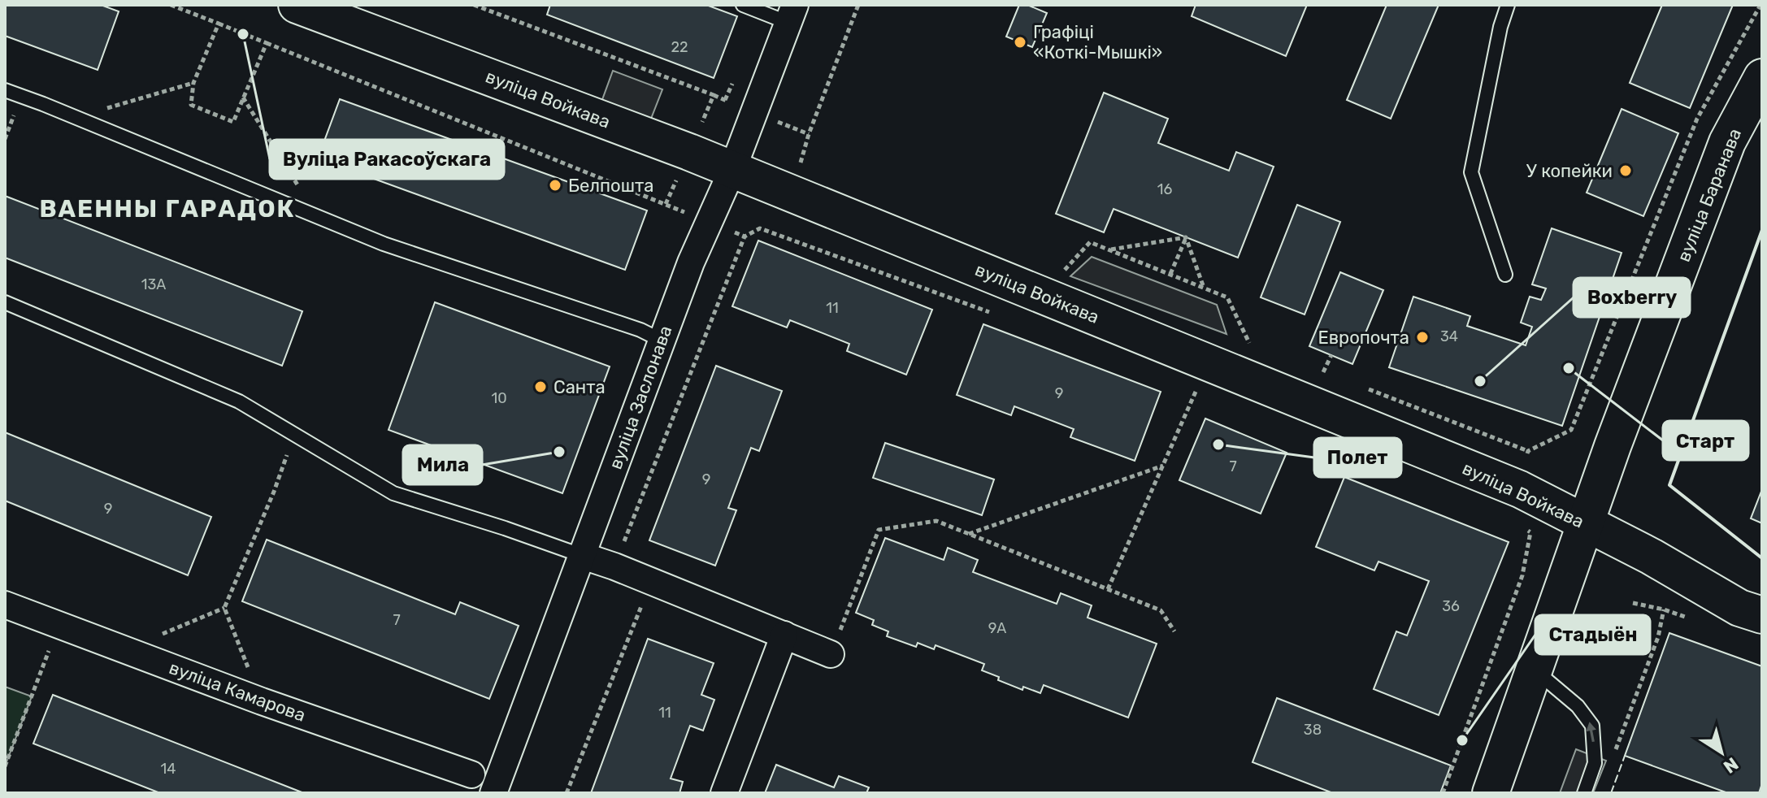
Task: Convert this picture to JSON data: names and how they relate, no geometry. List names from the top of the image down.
{
  "streets": {
    "main road": ["вуліца Войкава", "вуліца Баранава"],
    "street": ["вуліца Заслонава", "вуліца Камарова"]
  },
  "crossings": [
    ["вуліца Войкава", "вуліца Баранава"],
    ["вуліца Войкава", "вуліца Заслонава"]
  ],
  "districts": ["ВАЕННЫ ГАРАДОК"],
  "places": [
    "Вуліца Ракасоўскага",
    "Графіці «Коткі-Мышкі»",
    "У копейки",
    "Белпошта",
    "Европочта",
    "Старт",
    "Boxberry",
    "Санта",
    "Полет",
    "Мила",
    "Стадыён"
  ],
  "house_numbers": [
    "22",
    "16",
    "13А",
    "11",
    "34",
    "9",
    "10",
    "7",
    "9",
    "9",
    "36",
    "7",
    "9А",
    "11",
    "38",
    "14"
  ],
  "north": "bottom right"
}
